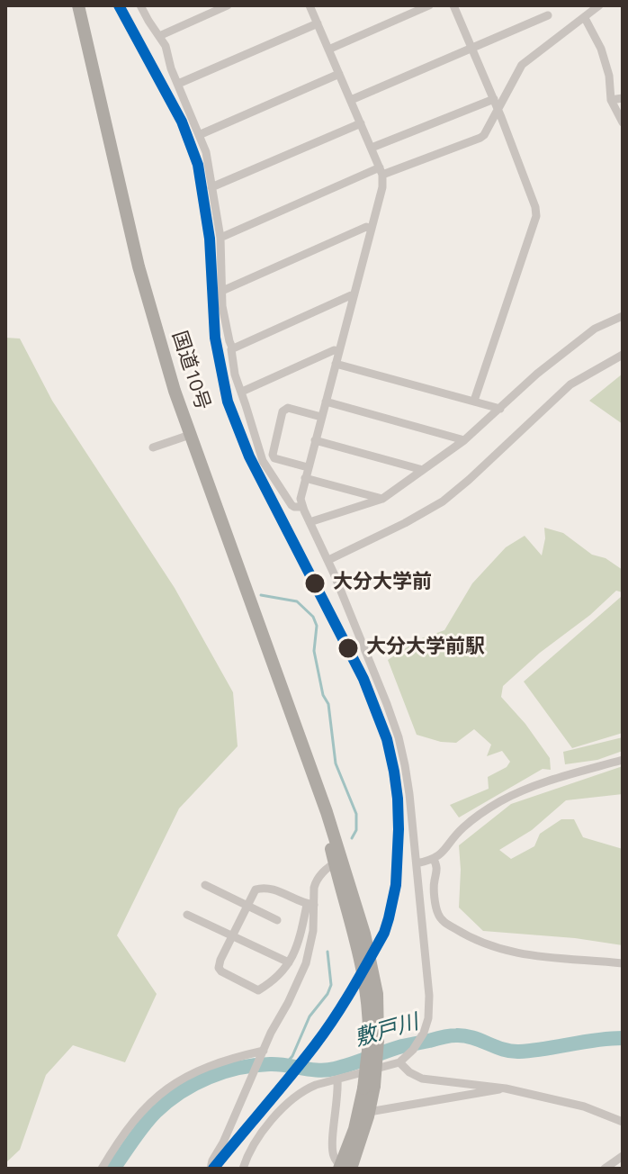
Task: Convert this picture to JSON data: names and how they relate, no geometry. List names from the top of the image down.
{
  "streets": {
    "highway": ["国道10号"]
  },
  "water": ["敷戸川"],
  "places": ["大分大学前", "大分大学前駅"]
}
